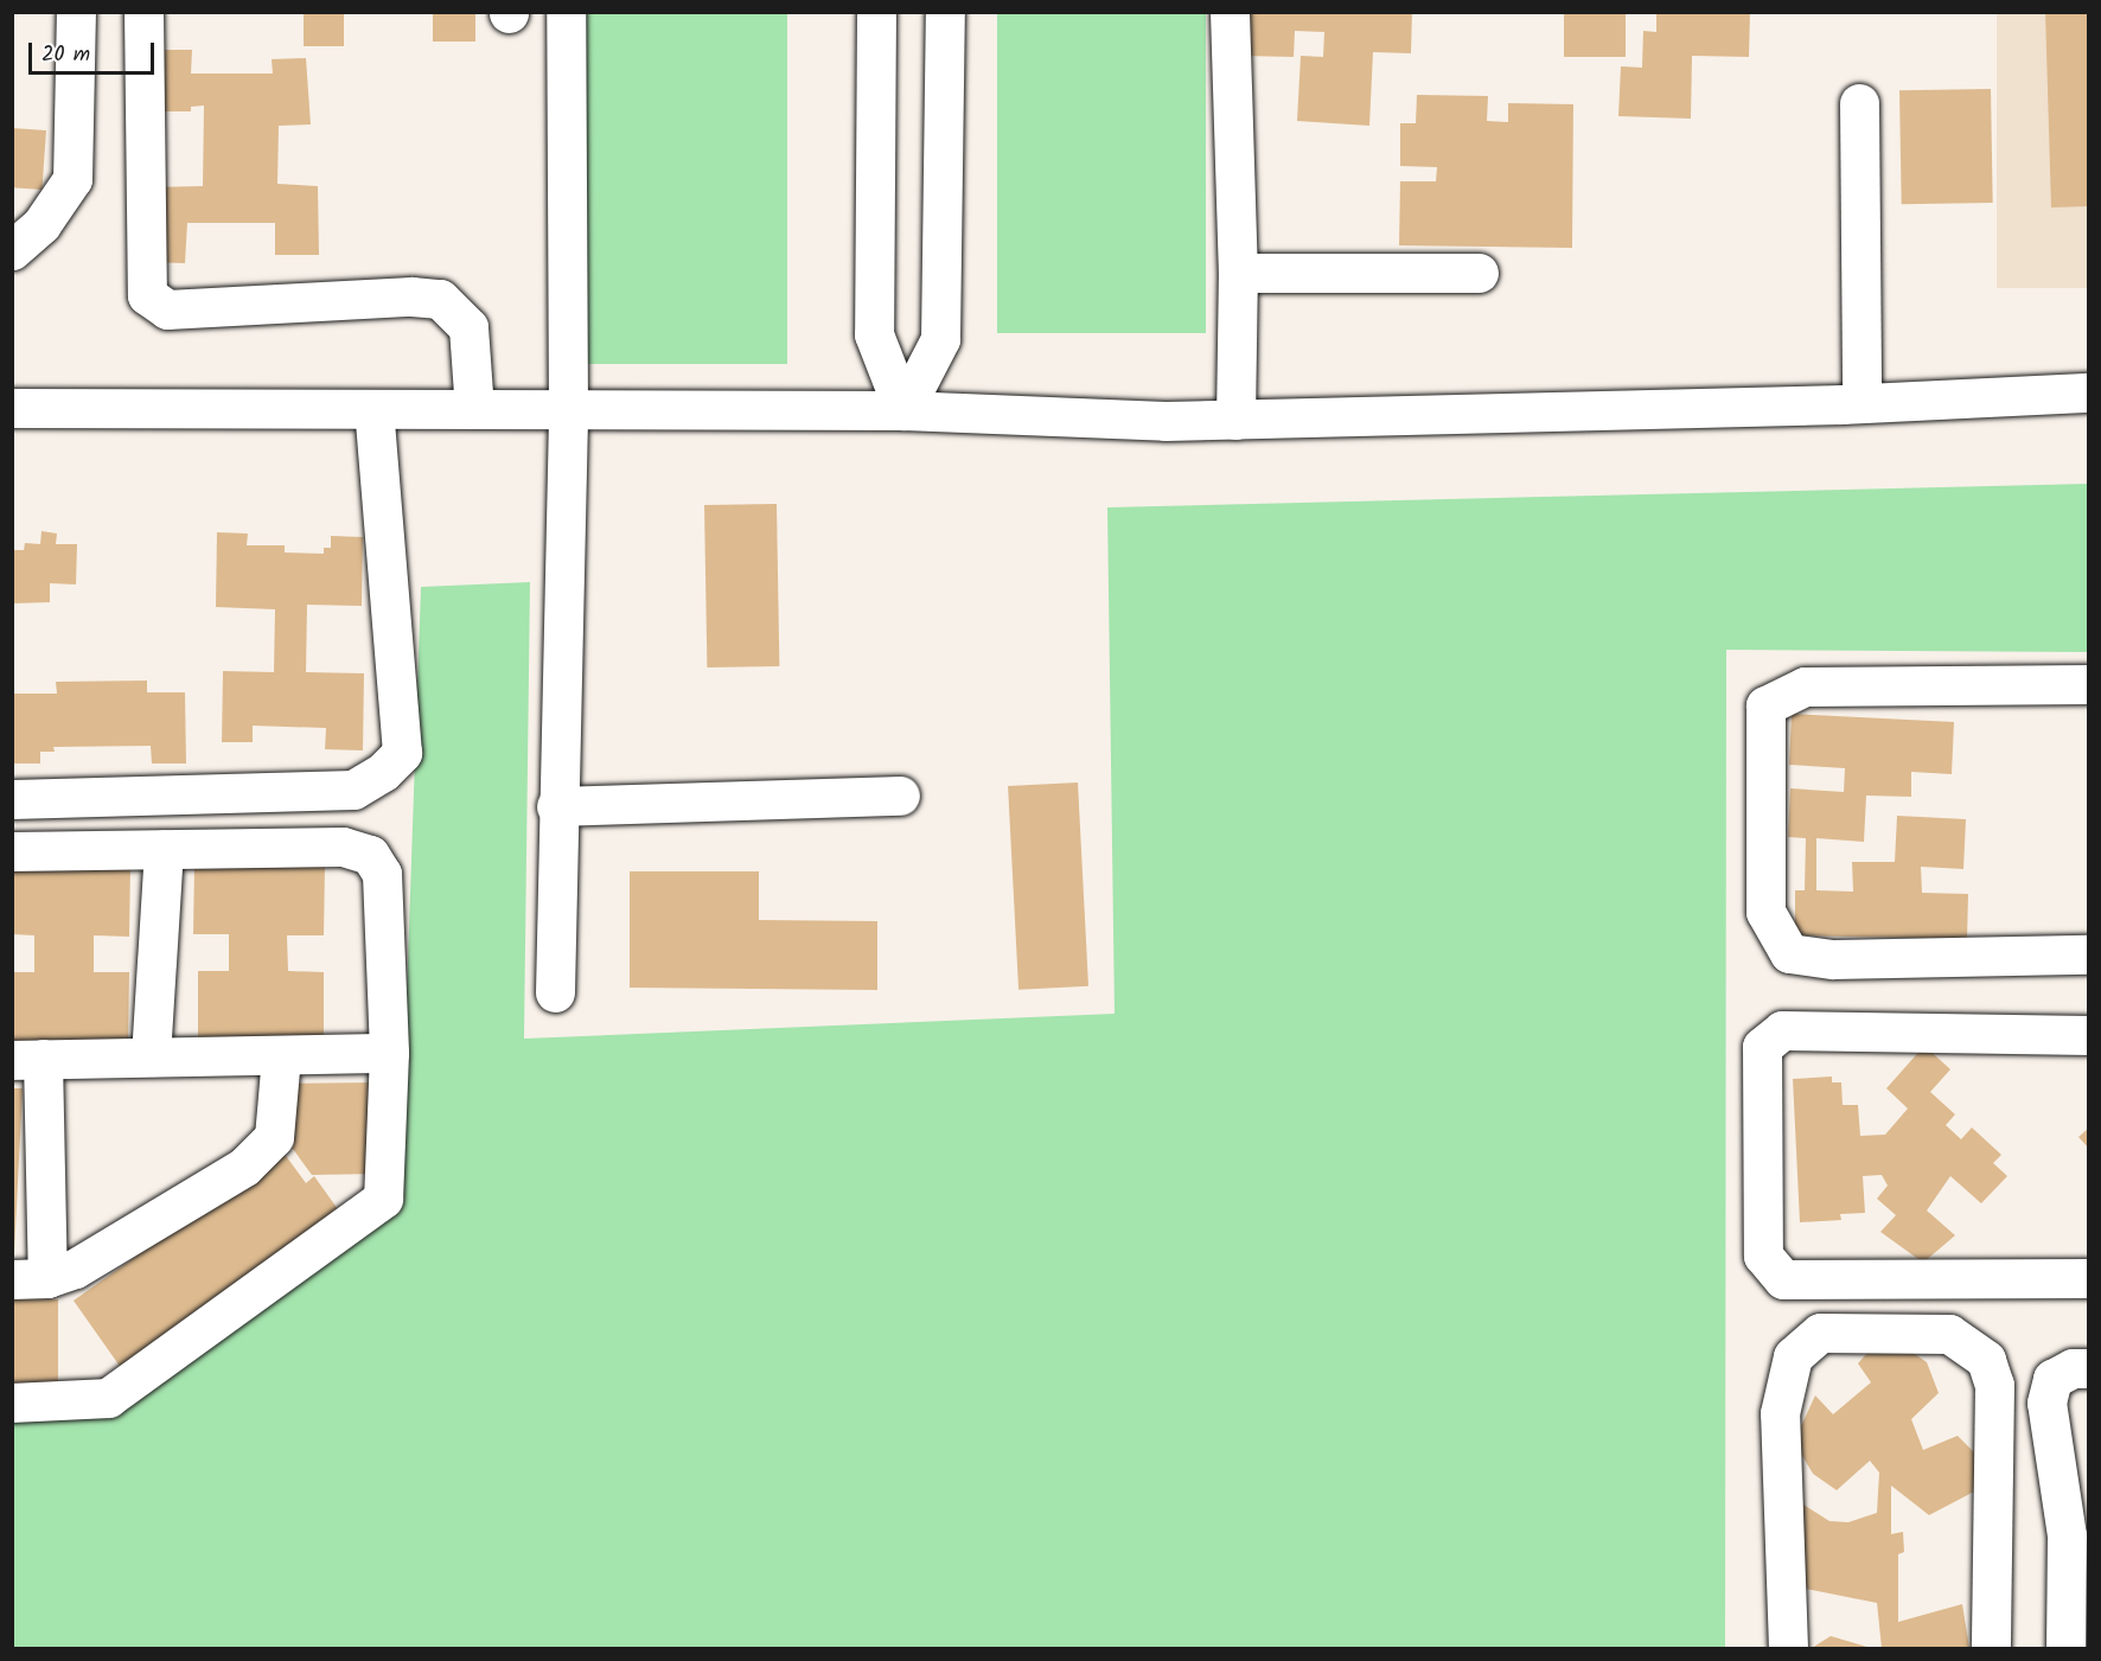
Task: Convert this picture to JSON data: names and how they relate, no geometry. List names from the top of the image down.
{
  "scale_bar": "20 m"
}
